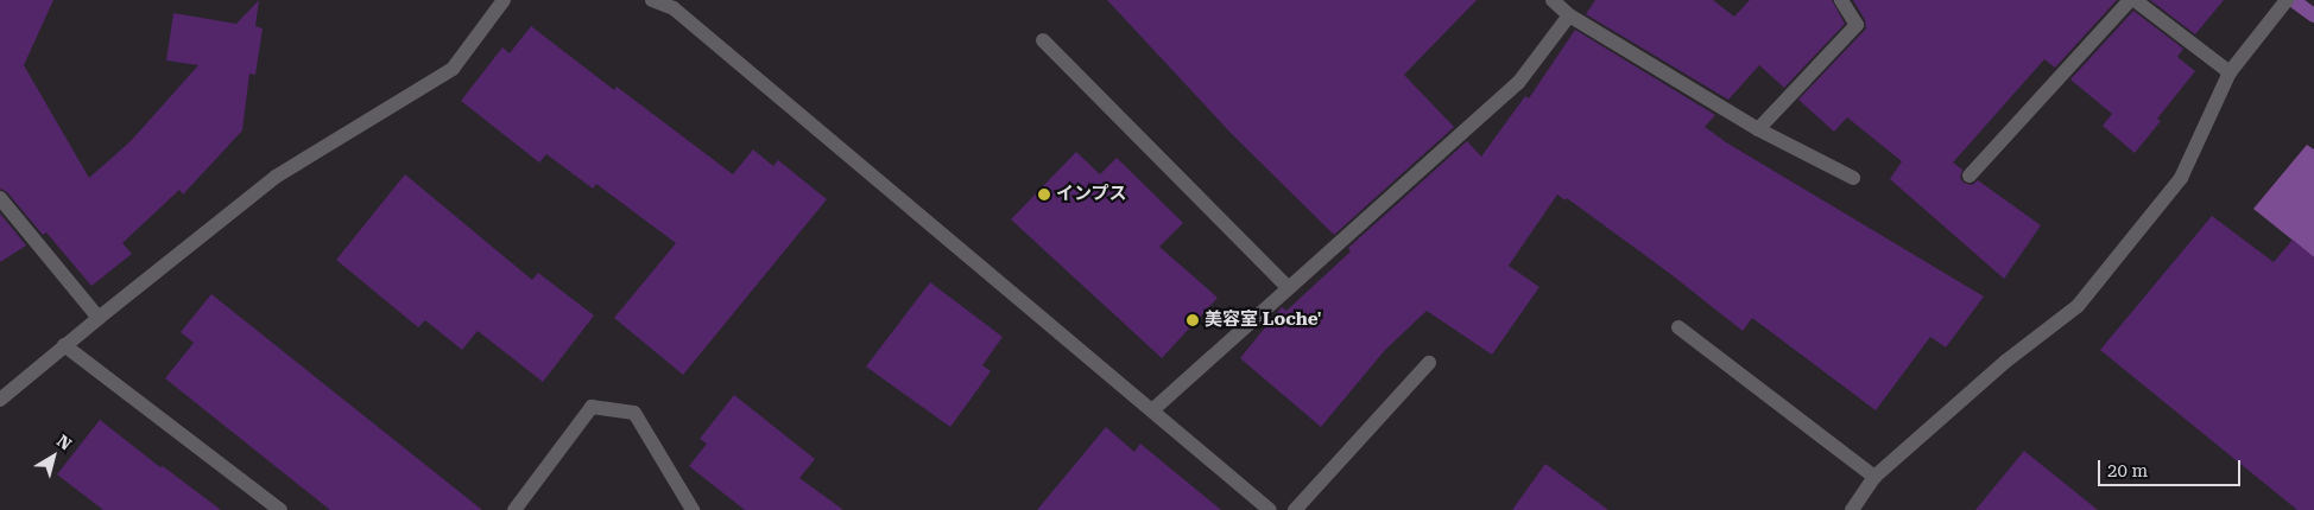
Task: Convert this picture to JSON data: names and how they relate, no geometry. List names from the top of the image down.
{
  "places": ["インプス", "美容室 Loche'"],
  "scale_bar": "20 m",
  "north": "top right"
}
